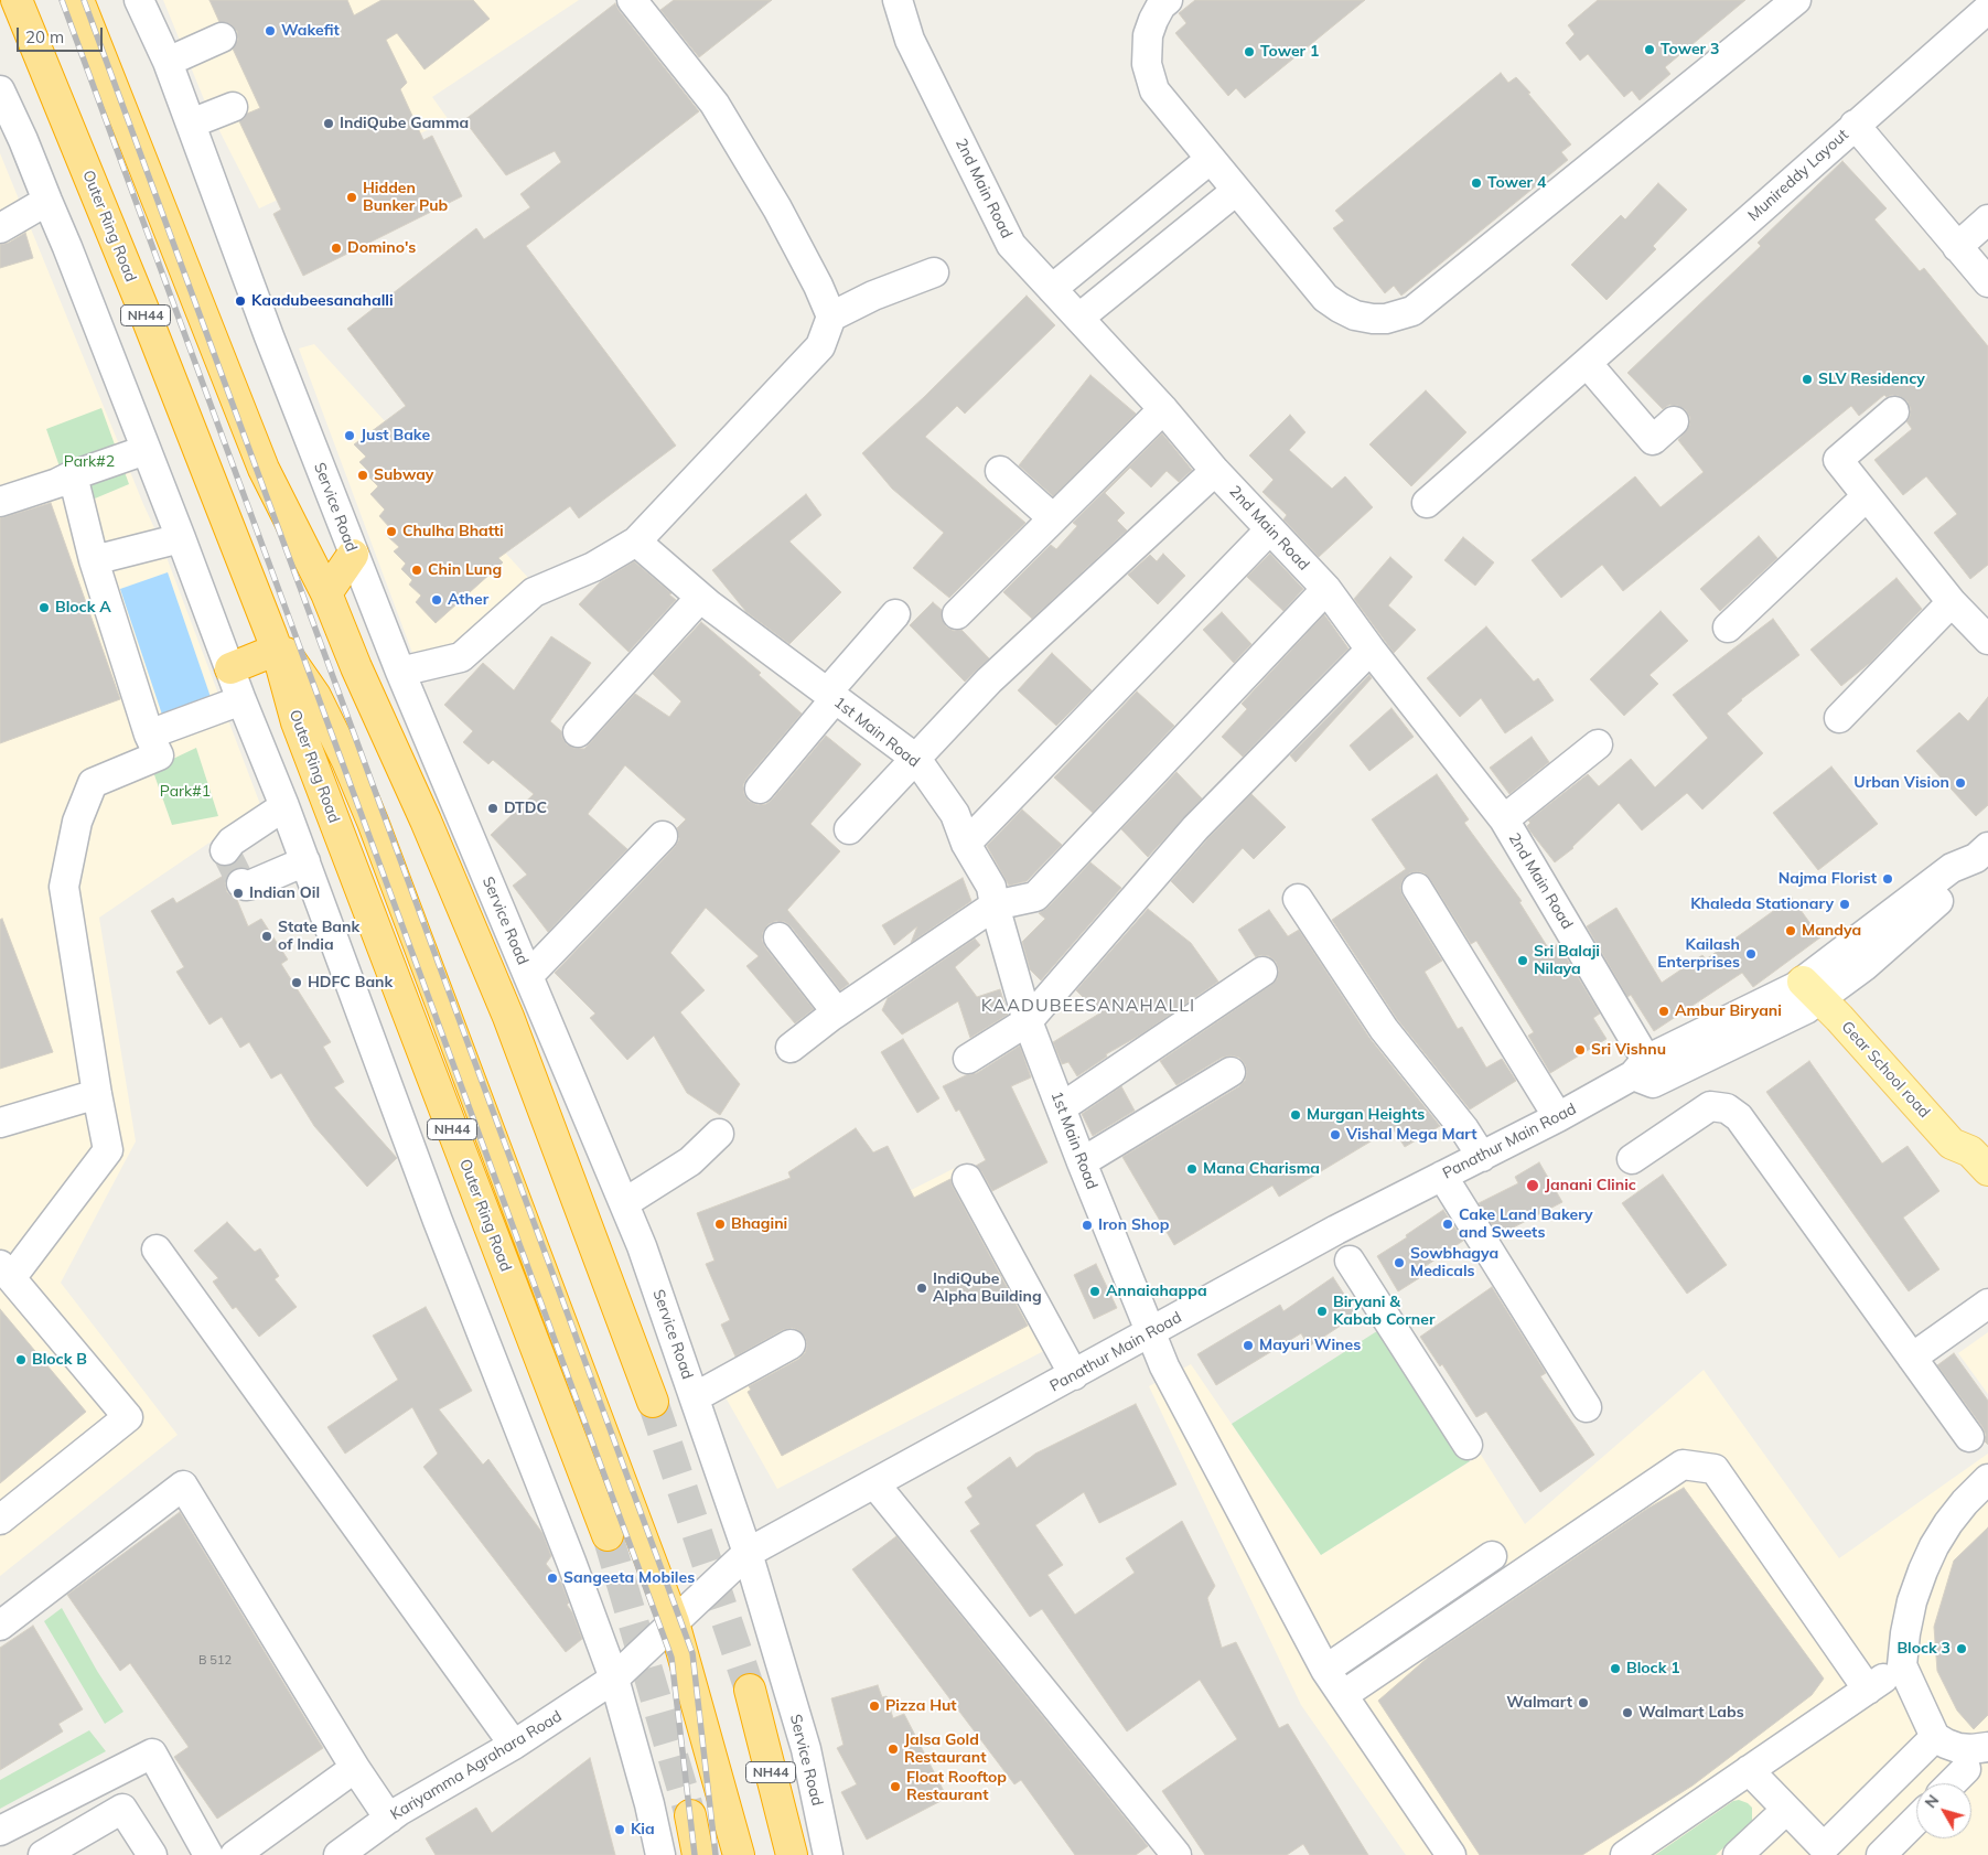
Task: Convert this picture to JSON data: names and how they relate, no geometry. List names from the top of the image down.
{
  "streets": {
    "highway": ["Outer Ring Road", "NH44"],
    "main road": ["Gear School road"],
    "street": [
      "Munireddy Layout",
      "2nd Main Road",
      "Service Road",
      "1st Main Road",
      "Panathur Main Road",
      "Kariyamma Agrahara Road"
    ]
  },
  "crossings": [
    ["2nd Main Road", "Panathur Main Road"],
    ["Service Road", "Panathur Main Road"],
    ["1st Main Road", "Panathur Main Road"],
    ["Panathur Main Road", "Kariyamma Agrahara Road"]
  ],
  "districts": ["KAADUBEESANAHALLI"],
  "parks": ["Park#2", "Park#1"],
  "places": [
    "Wakefit",
    "Tower 3",
    "Tower 1",
    "IndiQube Gamma",
    "Tower 4",
    "Hidden Bunker Pub",
    "Domino's",
    "Kaadubeesanahalli",
    "SLV Residency",
    "Just Bake",
    "Subway",
    "Chulha Bhatti",
    "Chin Lung",
    "Ather",
    "Block A",
    "Urban Vision",
    "DTDC",
    "Najma Florist",
    "Indian Oil",
    "Khaleda Stationary",
    "Mandya",
    "State Bank of India",
    "Kailash Enterprises",
    "Sri Balaji Nilaya",
    "HDFC Bank",
    "Ambur Biryani",
    "Sri Vishnu",
    "Murgan Heights",
    "Vishal Mega Mart",
    "Mana Charisma",
    "Janani Clinic",
    "Bhagini",
    "Cake Land Bakery and Sweets",
    "Iron Shop",
    "Sowbhagya Medicals",
    "IndiQube Alpha Building",
    "Annaiahappa",
    "Biryani & Kabab Corner",
    "Mayuri Wines",
    "Block B",
    "Sangeeta Mobiles",
    "Block 3",
    "Block 1",
    "Walmart",
    "Pizza Hut",
    "Walmart Labs",
    "Jalsa Gold Restaurant",
    "Float Rooftop Restaurant",
    "Kia"
  ],
  "house_numbers": ["B 512"],
  "scale_bar": "20 m",
  "north": "top left"
}
